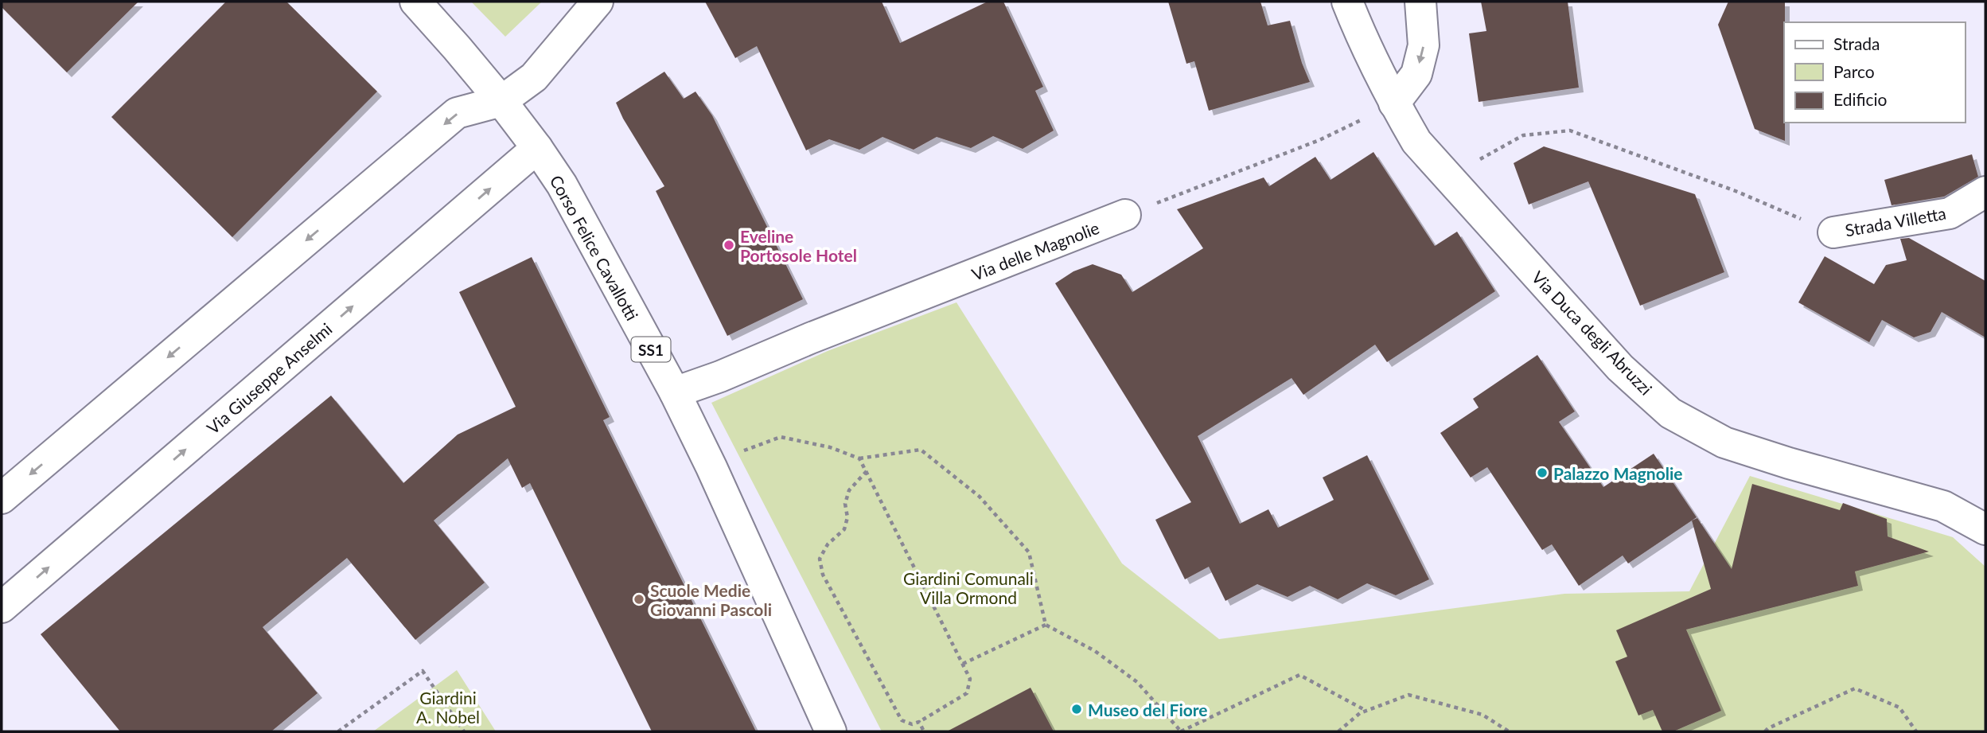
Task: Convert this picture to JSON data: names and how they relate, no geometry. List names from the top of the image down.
{
  "streets": {
    "street": [
      "Strada Villetta",
      "Corso Felice Cavallotti",
      "Via delle Magnolie",
      "Via Duca degli Abruzzi",
      "SS1",
      "Via Giuseppe Anselmi"
    ]
  },
  "crossings": [
    ["Corso Felice Cavallotti", "Via delle Magnolie"],
    ["Corso Felice Cavallotti", "Via Giuseppe Anselmi"]
  ],
  "parks": ["Giardini Comunali Villa Ormond", "Giardini A. Nobel"],
  "places": [
    "Eveline Portosole Hotel",
    "Palazzo Magnolie",
    "Scuole Medie Giovanni Pascoli",
    "Museo del Fiore"
  ],
  "legend": ["Strada", "Parco", "Edificio"]
}
